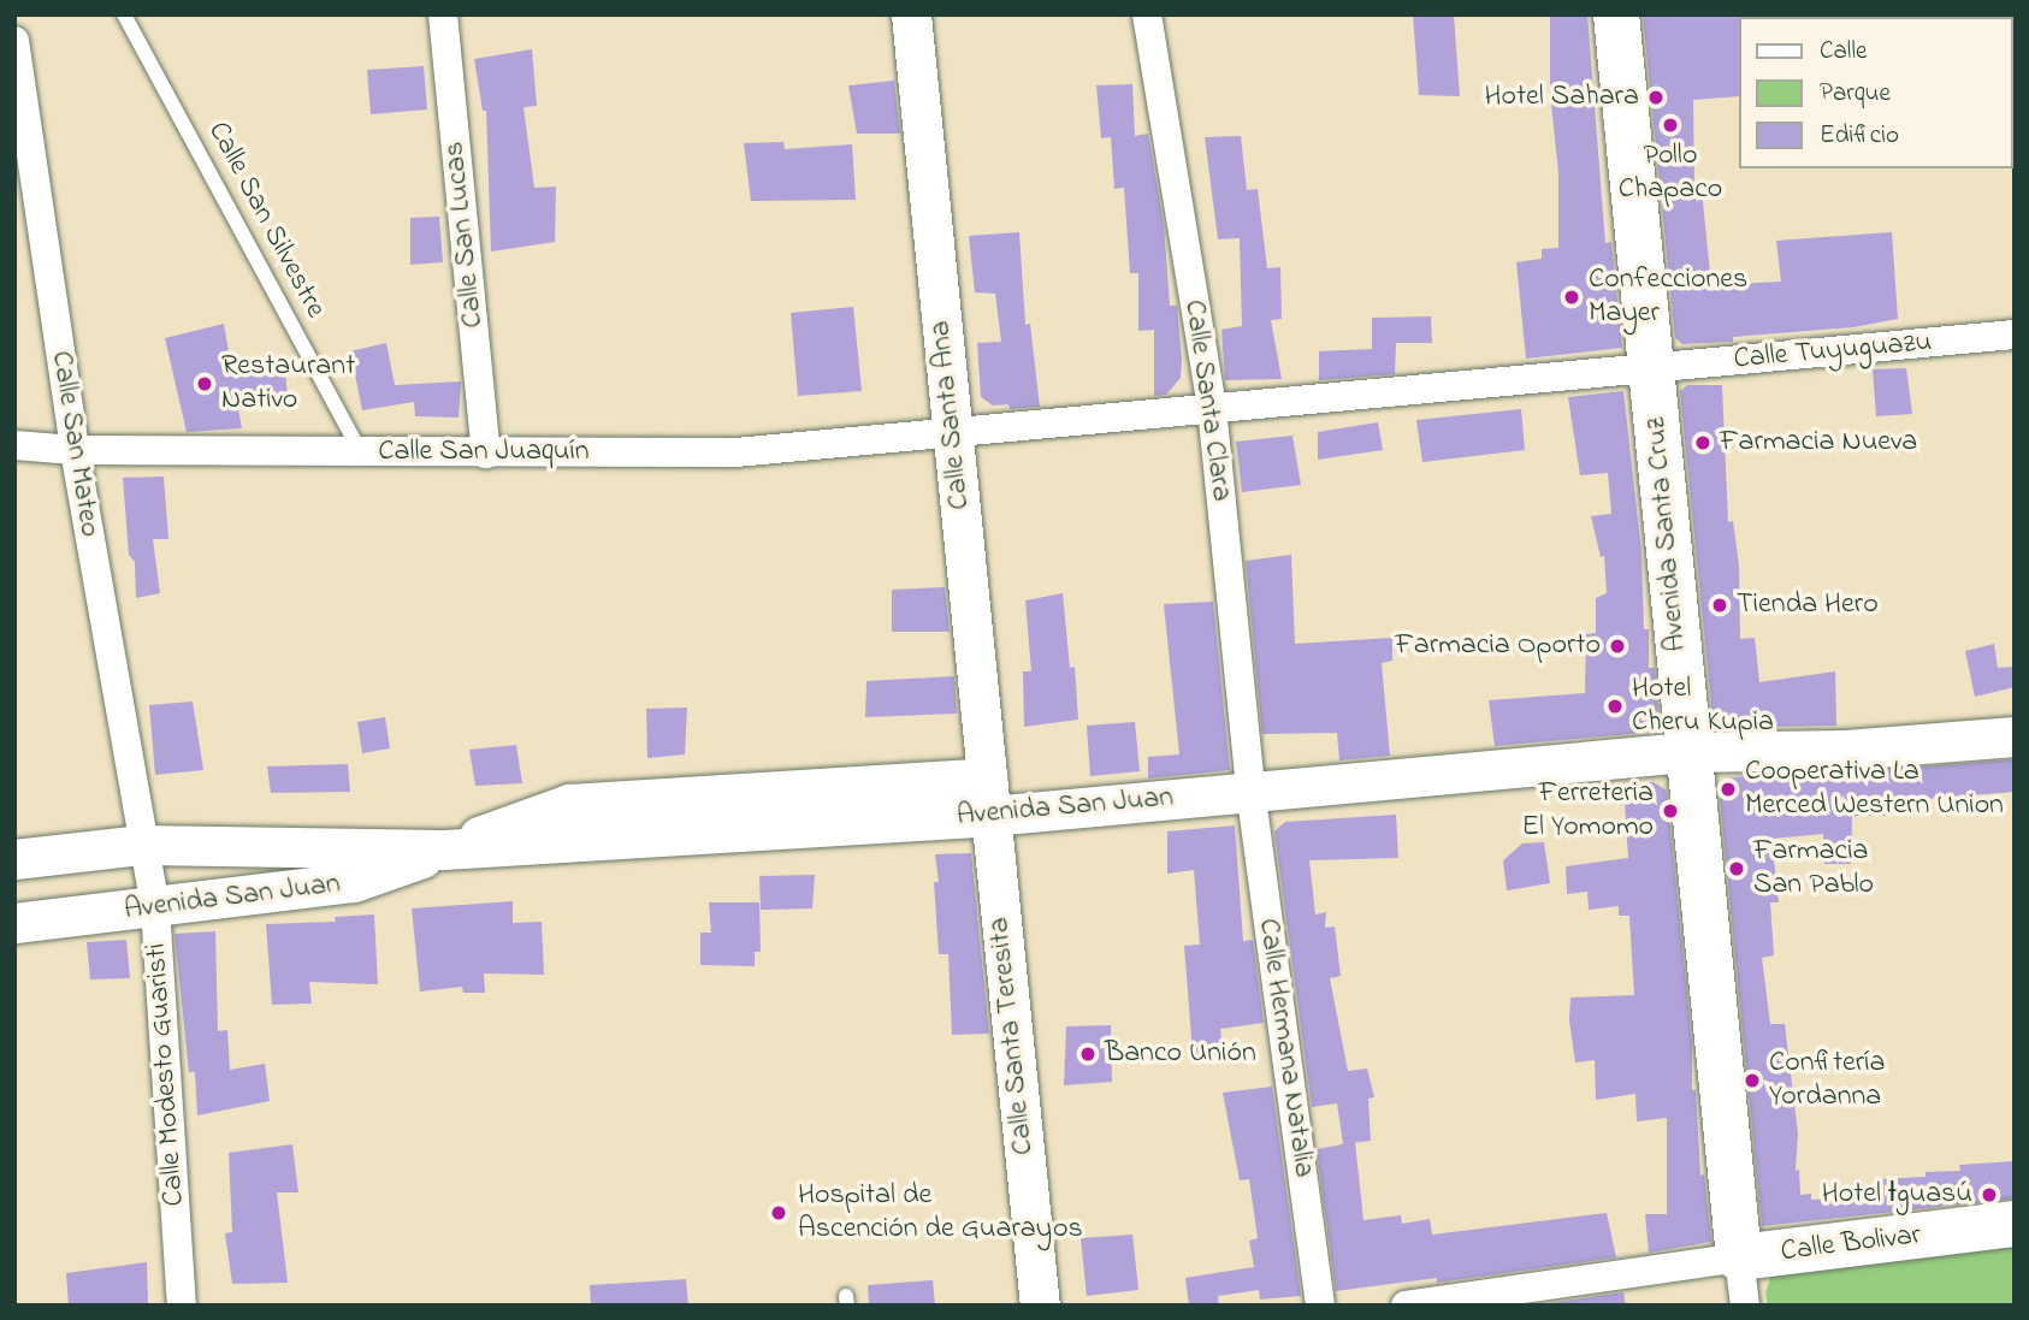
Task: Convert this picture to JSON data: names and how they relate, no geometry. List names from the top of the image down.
{
  "streets": {
    "main road": ["Avenida Santa Cruz", "Calle Bolivar"],
    "street": [
      "Calle San Lucas",
      "Calle Tuyuguazu",
      "Calle Santa Clara",
      "Calle Santa Ana",
      "Calle San Mateo",
      "Calle San Juaquín",
      "Avenida San Juan",
      "Calle Santa Teresita",
      "Calle Hermana Natalia",
      "Calle Modesto Guaristi"
    ],
    "lane": ["Calle San Silvestre"]
  },
  "crossings": [
    ["Calle San Silvestre", "Calle San Juaquín"],
    ["Calle San Lucas", "Calle San Juaquín"],
    ["Calle Tuyuguazu", "Calle Santa Clara"],
    ["Calle Tuyuguazu", "Calle San Juaquín"],
    ["Calle Tuyuguazu", "Avenida Santa Cruz"],
    ["Calle Santa Clara", "Calle San Juaquín"],
    ["Calle Santa Clara", "Avenida San Juan"],
    ["Calle Santa Clara", "Calle Hermana Natalia"],
    ["Calle Santa Ana", "Calle San Juaquín"],
    ["Calle Santa Ana", "Avenida San Juan"],
    ["Calle Santa Ana", "Calle Santa Teresita"],
    ["Calle San Mateo", "Calle San Juaquín"],
    ["Calle San Mateo", "Avenida San Juan"],
    ["Calle San Mateo", "Calle Modesto Guaristi"],
    ["Avenida Santa Cruz", "Avenida San Juan"],
    ["Avenida Santa Cruz", "Calle Bolivar"],
    ["Avenida San Juan", "Calle Santa Teresita"],
    ["Avenida San Juan", "Calle Hermana Natalia"],
    ["Avenida San Juan", "Calle Modesto Guaristi"]
  ],
  "places": [
    "Hotel Sahara",
    "Pollo Chapaco",
    "Confecciones Mayer",
    "Restaurant Nativo",
    "Farmacia Nueva",
    "Tienda Hero",
    "Farmacia Oporto",
    "Hotel Cheru Kupia",
    "Cooperativa La Merced Western Union",
    "Ferreteria El Yomomo",
    "Farmacia San Pablo",
    "Banco Unión",
    "Confitería Yordanna",
    "Hotel Ɨguasú",
    "Hospital de Ascención de Guarayos"
  ],
  "legend": ["Calle", "Parque", "Edificio"]
}
